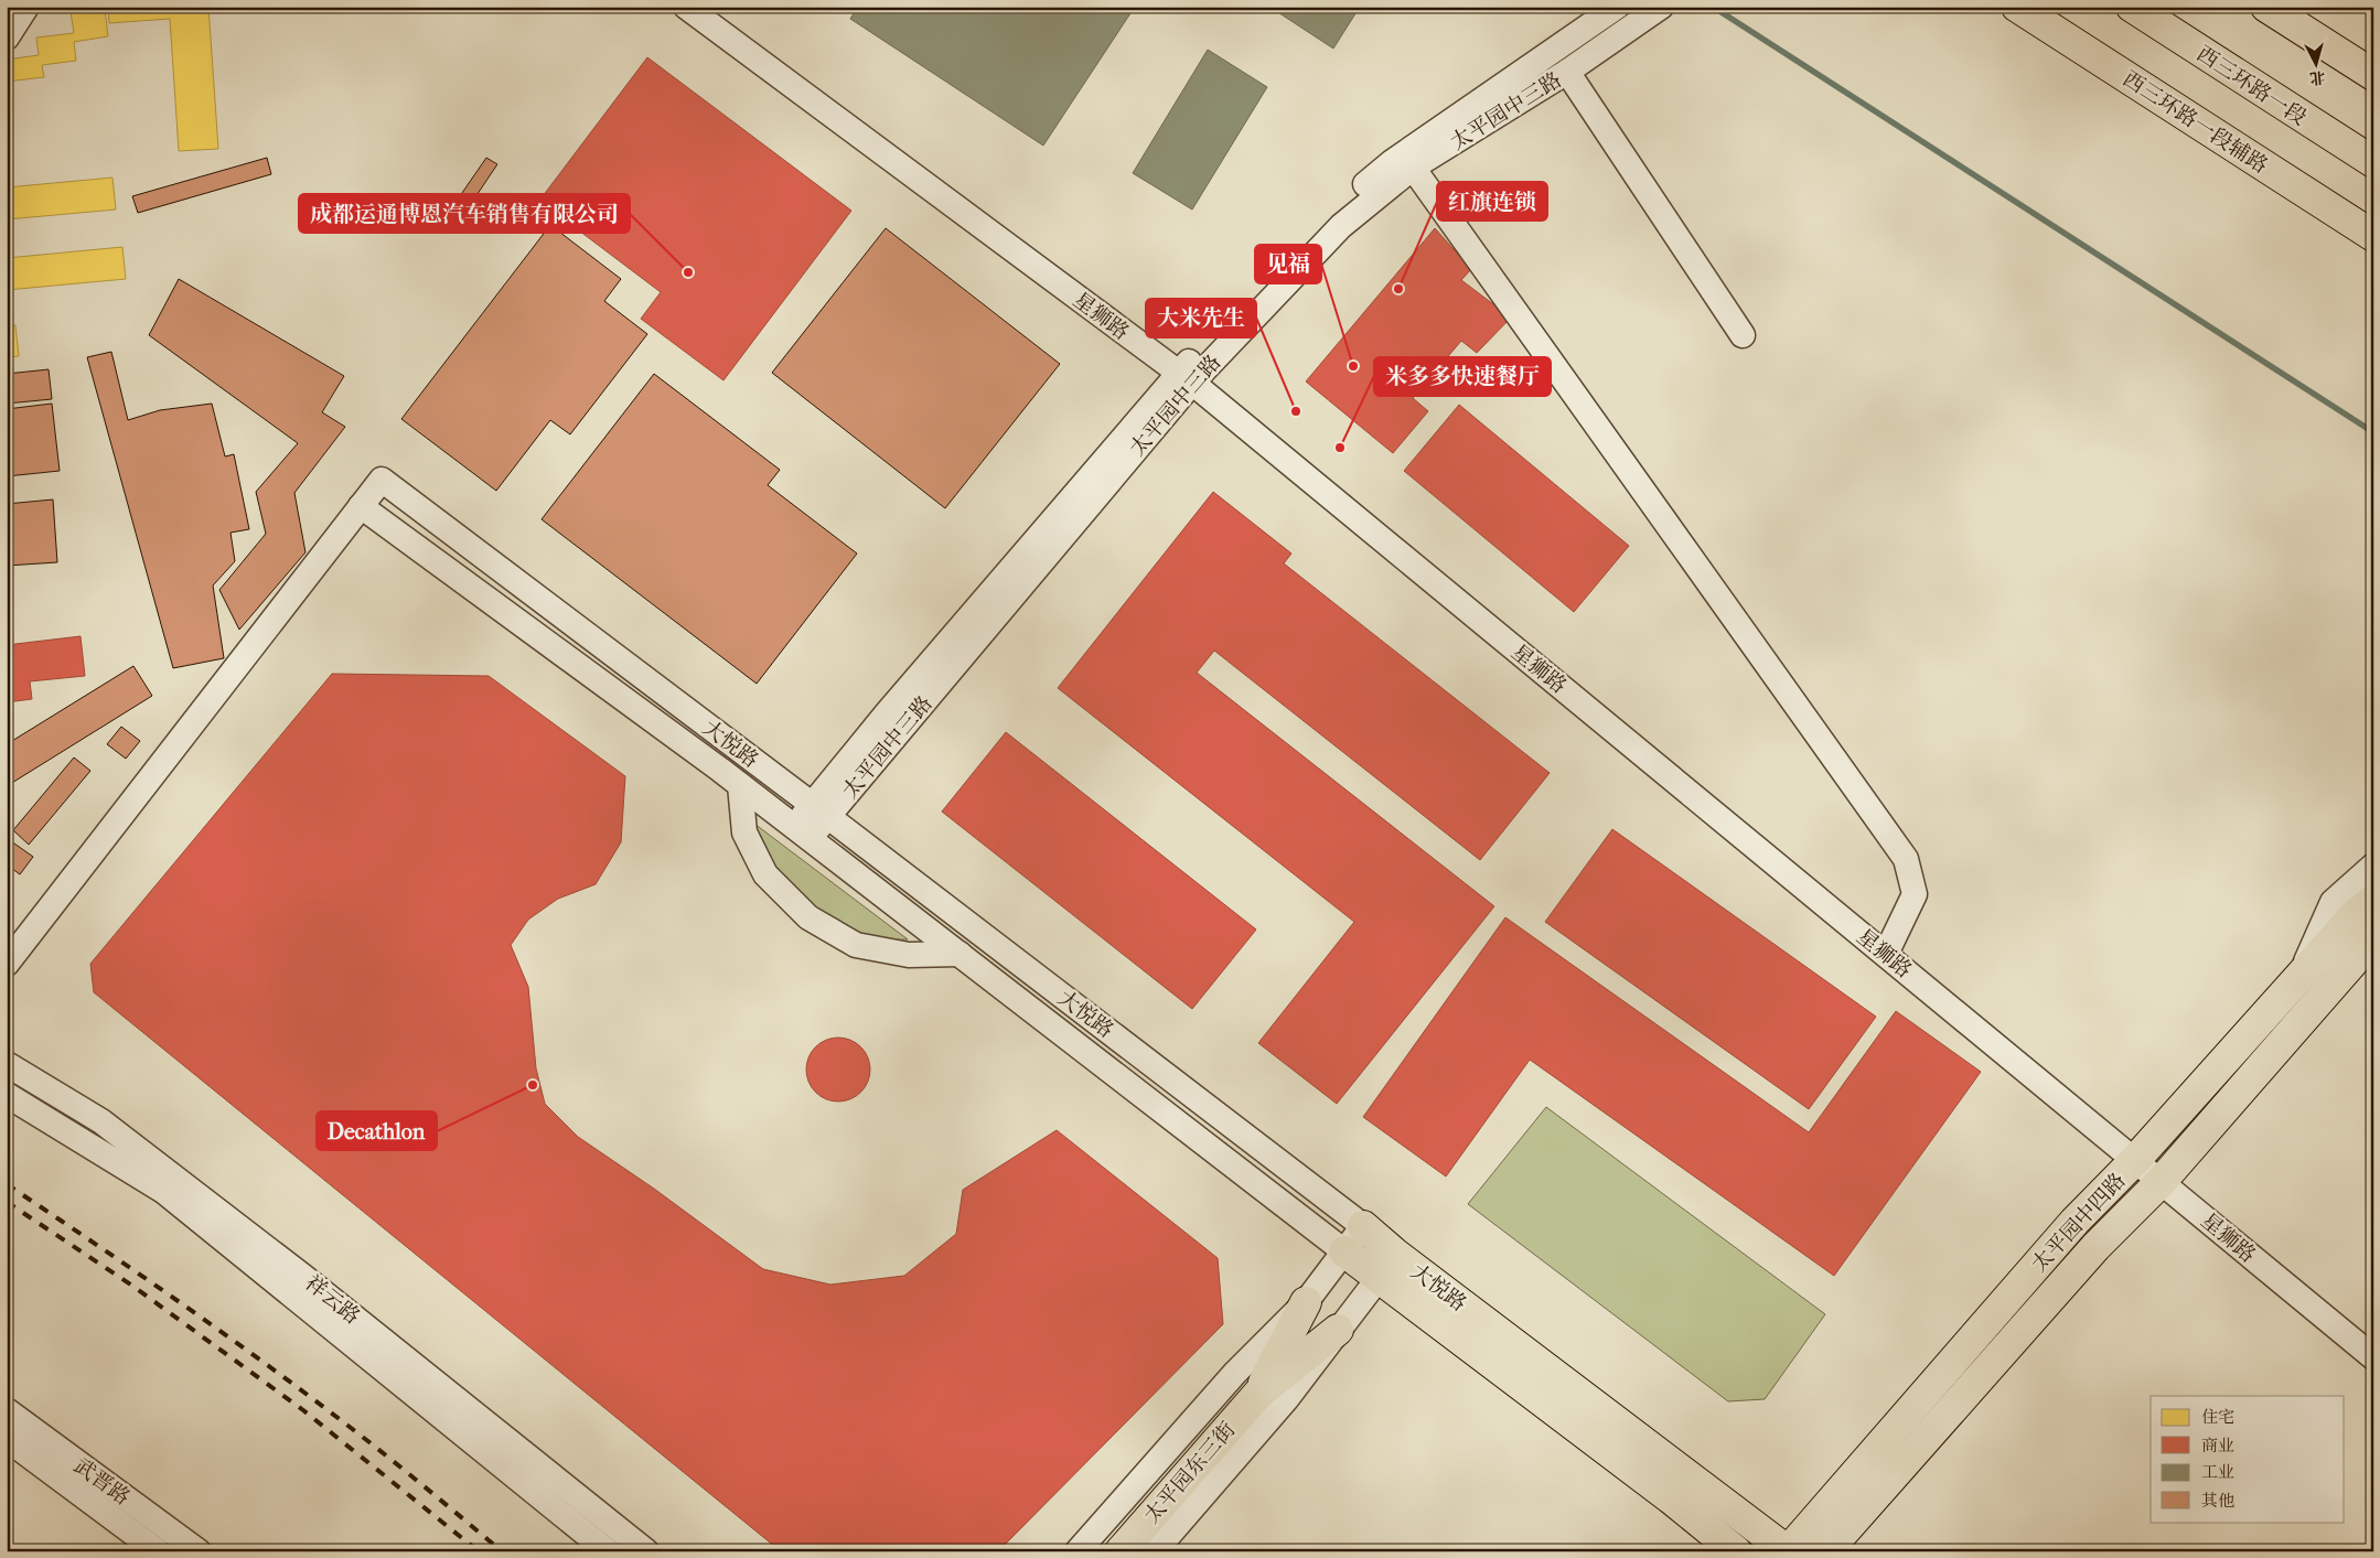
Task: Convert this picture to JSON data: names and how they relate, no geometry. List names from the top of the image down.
{
  "streets": {
    "main road": [
      "西三环路一段",
      "西三环路一段辅路",
      "大悦路",
      "太平园中四路",
      "太平园东三街"
    ],
    "street": [
      "太平园中三路",
      "星狮路",
      "祥云路",
      "武晋路"
    ]
  },
  "crossings": [
    ["太平园中三路", "星狮路"],
    ["太平园中三路", "大悦路"],
    ["星狮路", "太平园中四路"],
    ["大悦路", "太平园中四路"]
  ],
  "places": [
    "成都运通博恩汽车销售有限公司",
    "红旗连锁",
    "见福",
    "大米先生",
    "米多多快速餐厅",
    "Decathlon"
  ],
  "legend": [
    "住宅",
    "商业",
    "工业",
    "其他"
  ],
  "north": "bottom"
}
